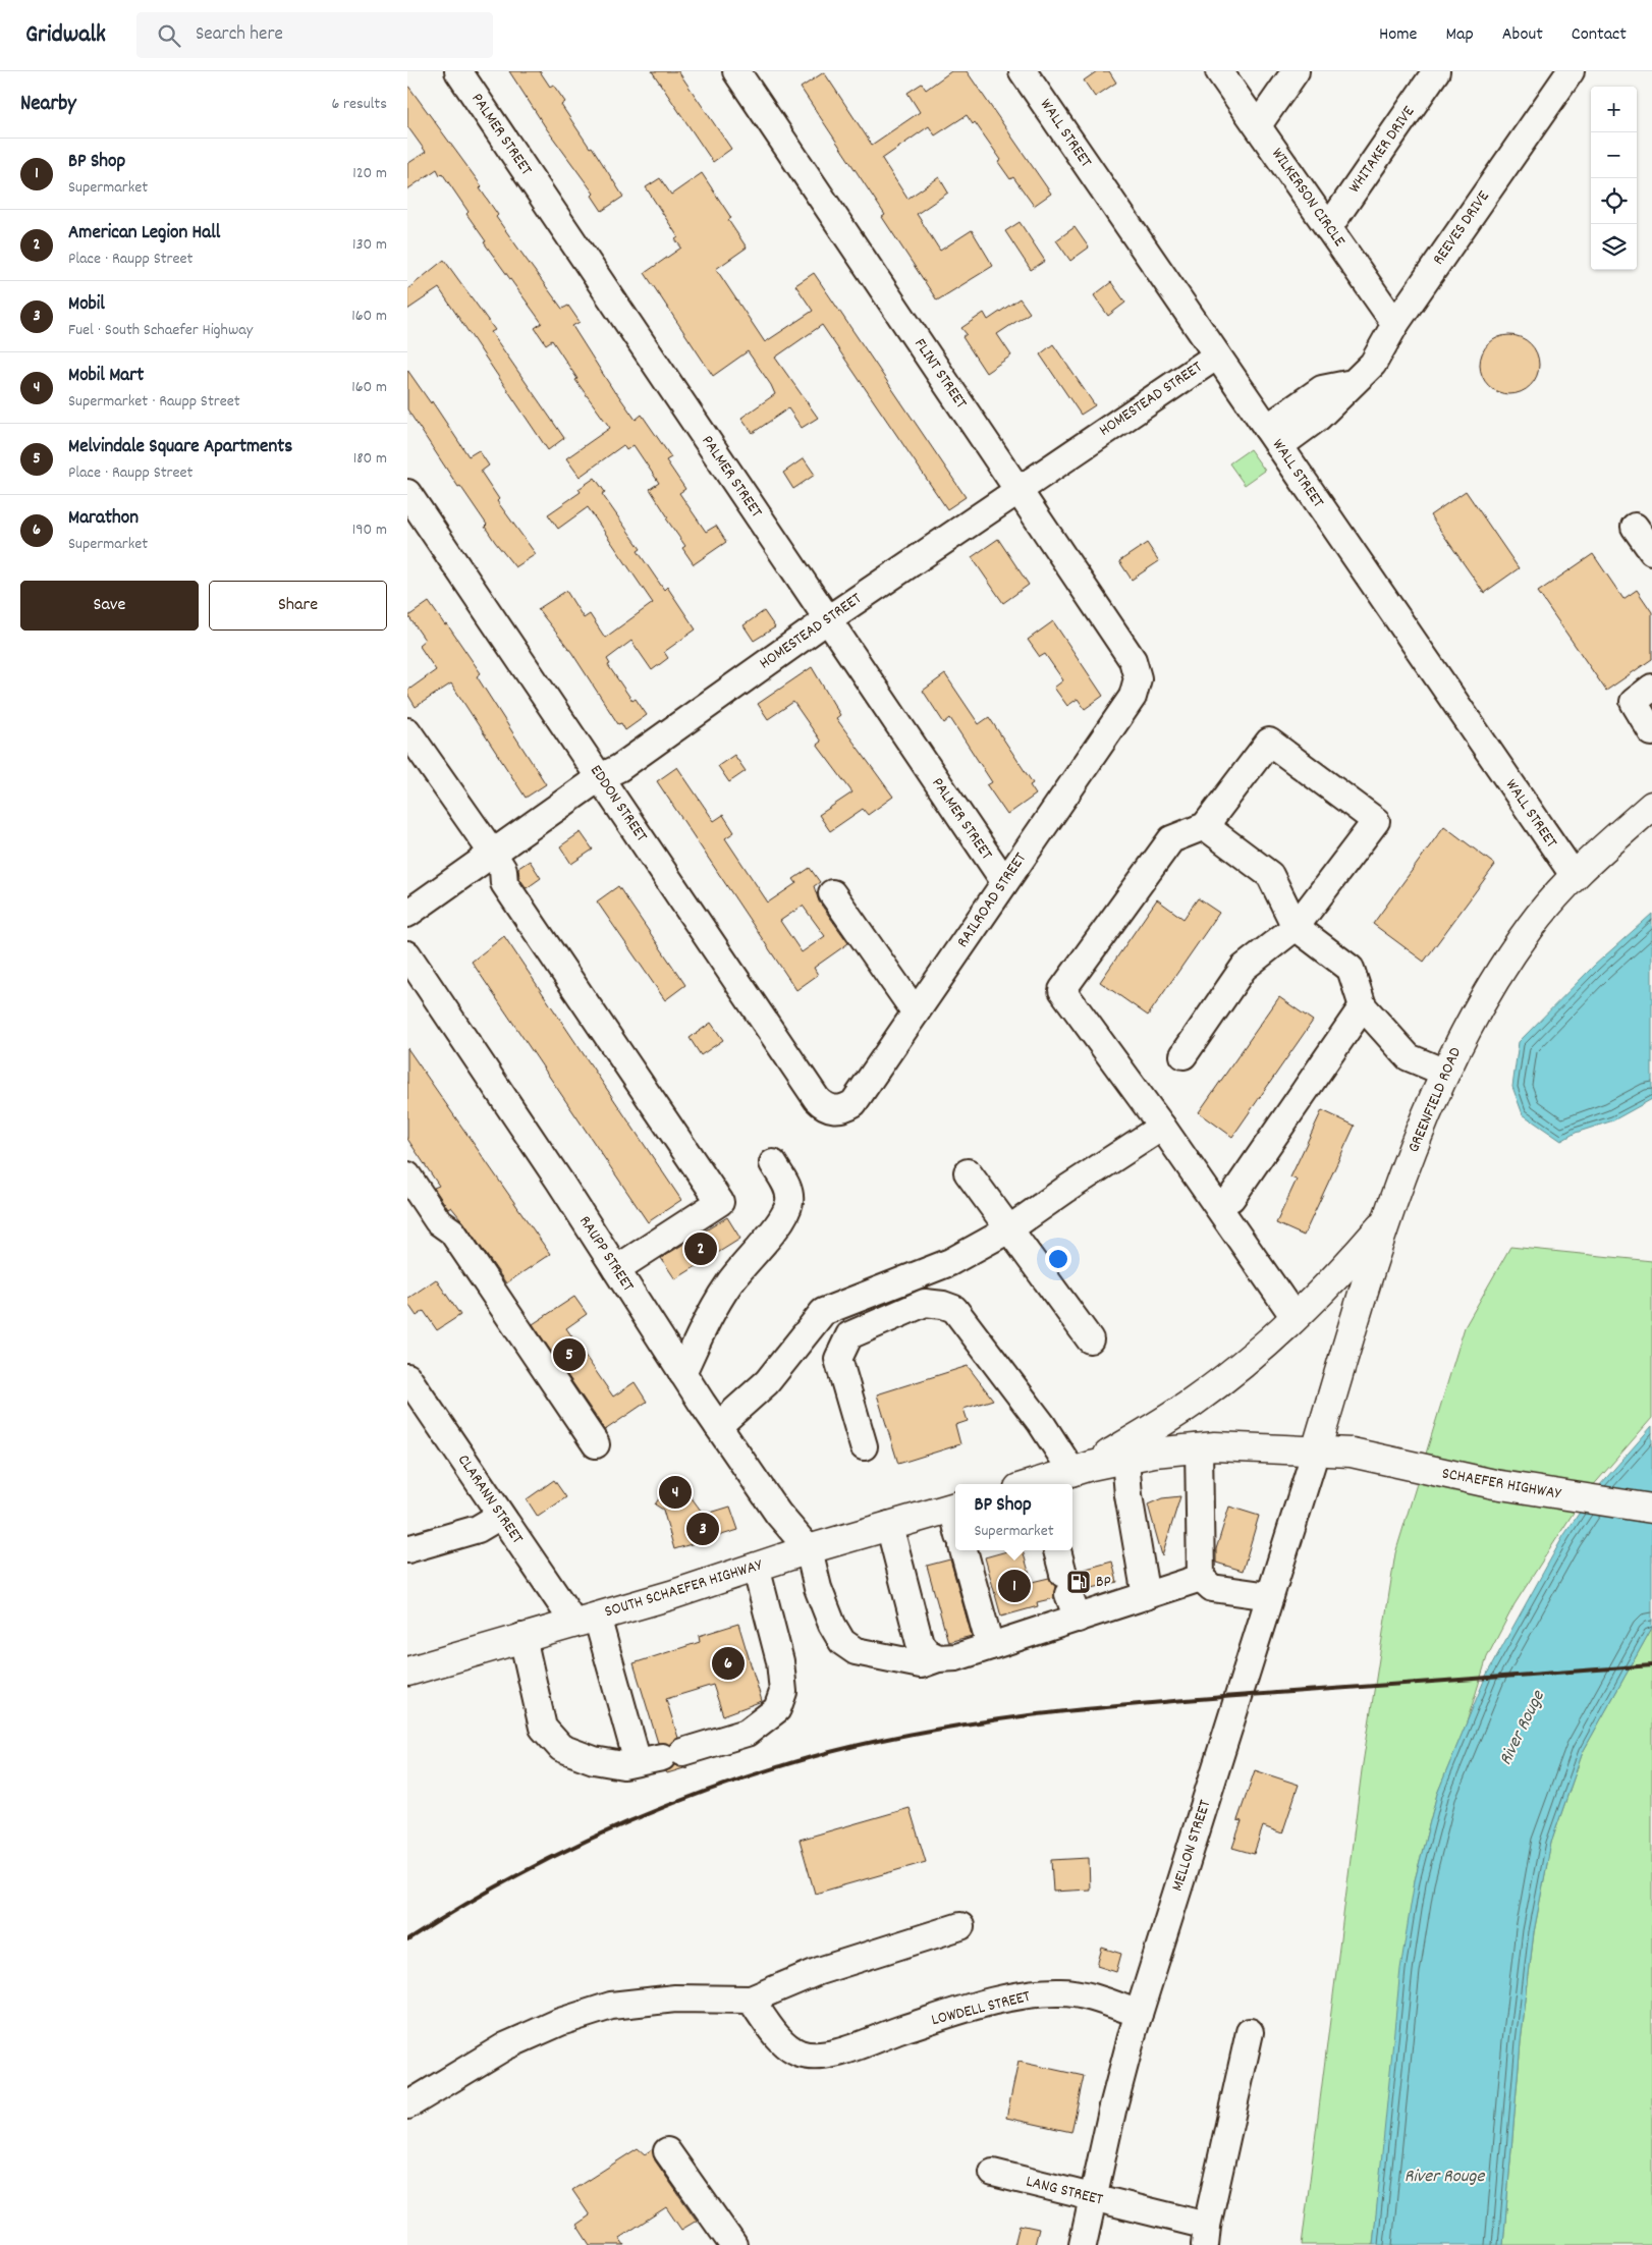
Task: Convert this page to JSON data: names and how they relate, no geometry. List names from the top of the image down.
{
  "streets": {
    "main road": ["GREENFIELD ROAD", "SCHAEFER HIGHWAY", "SOUTH SCHAEFER HIGHWAY"],
    "street": [
      "WALL STREET",
      "PALMER STREET",
      "WHITAKER DRIVE",
      "WILKERSON CIRCLE",
      "REEVES DRIVE",
      "FLINT STREET",
      "HOMESTEAD STREET",
      "EDDON STREET",
      "RAILROAD STREET",
      "RAUPP STREET",
      "CLARANN STREET",
      "MELLON STREET",
      "LOWDELL STREET",
      "LANG STREET"
    ]
  },
  "crossings": [
    ["WALL STREET", "REEVES DRIVE"],
    ["WALL STREET", "HOMESTEAD STREET"],
    ["WALL STREET", "GREENFIELD ROAD"],
    ["PALMER STREET", "HOMESTEAD STREET"],
    ["PALMER STREET", "RAILROAD STREET"],
    ["WHITAKER DRIVE", "WILKERSON CIRCLE"],
    ["WILKERSON CIRCLE", "REEVES DRIVE"],
    ["FLINT STREET", "HOMESTEAD STREET"],
    ["FLINT STREET", "RAILROAD STREET"],
    ["HOMESTEAD STREET", "EDDON STREET"],
    ["EDDON STREET", "RAILROAD STREET"],
    ["GREENFIELD ROAD", "SCHAEFER HIGHWAY"],
    ["GREENFIELD ROAD", "MELLON STREET"],
    ["RAUPP STREET", "SOUTH SCHAEFER HIGHWAY"],
    ["SCHAEFER HIGHWAY", "MELLON STREET"],
    ["CLARANN STREET", "SOUTH SCHAEFER HIGHWAY"],
    ["MELLON STREET", "LOWDELL STREET"],
    ["MELLON STREET", "LANG STREET"]
  ],
  "water": ["River Rouge"],
  "places": {
    "fuel station": ["BP"]
  },
  "page": {
    "header": "Gridwalk",
    "search": "Search here",
    "nav": [
      "Home",
      "Map",
      "About",
      "Contact"
    ],
    "heading": ["Nearby", "6 results"],
    "map_buttons": ["+", "−"],
    "list": [
      {
        "mark": "1",
        "name": "BP Shop",
        "note": "Supermarket",
        "value": "120 m"
      },
      {
        "mark": "2",
        "name": "American Legion Hall",
        "note": "Place · Raupp Street",
        "value": "130 m"
      },
      {
        "mark": "3",
        "name": "Mobil",
        "note": "Fuel · South Schaefer Highway",
        "value": "160 m"
      },
      {
        "mark": "4",
        "name": "Mobil Mart",
        "note": "Supermarket · Raupp Street",
        "value": "160 m"
      },
      {
        "mark": "5",
        "name": "Melvindale Square Apartments",
        "note": "Place · Raupp Street",
        "value": "180 m"
      },
      {
        "mark": "6",
        "name": "Marathon",
        "note": "Supermarket",
        "value": "190 m"
      }
    ],
    "buttons": ["Save", "Share"],
    "pins": [
      "2",
      "5",
      "4",
      "3",
      "1",
      "6"
    ],
    "popup": ["BP Shop", "Supermarket"]
  }
}
